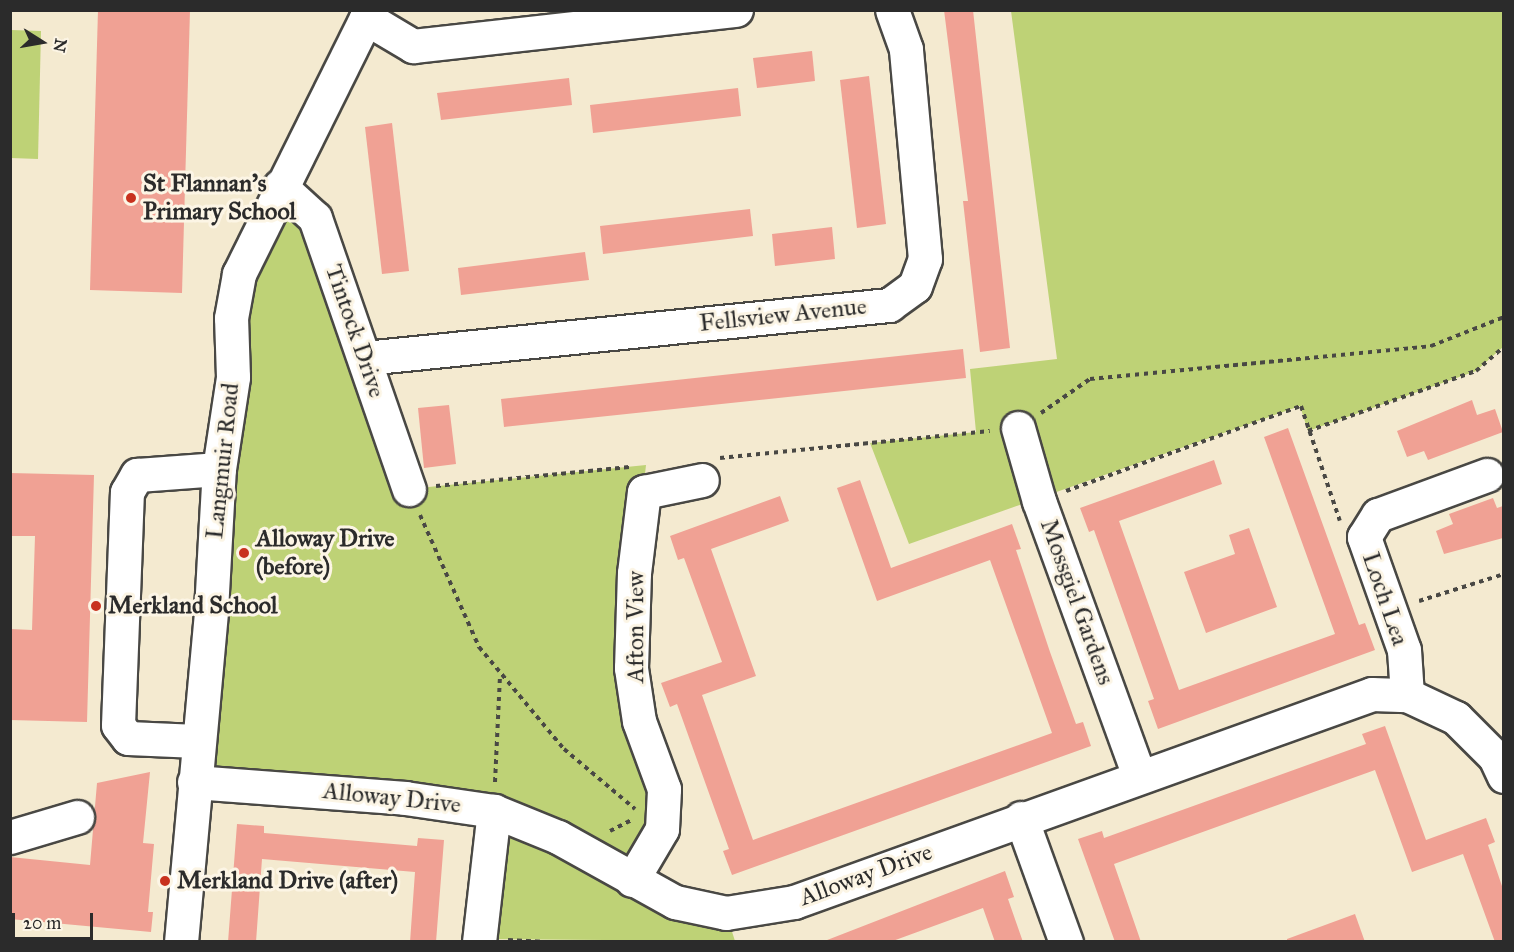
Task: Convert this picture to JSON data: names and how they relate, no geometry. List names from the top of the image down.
{
  "streets": {
    "street": [
      "Fellsview Avenue",
      "Tintock Drive",
      "Langmuir Road",
      "Loch Lea",
      "Mossgiel Gardens",
      "Afton View",
      "Alloway Drive"
    ]
  },
  "crossings": [
    ["Fellsview Avenue", "Tintock Drive"],
    ["Tintock Drive", "Langmuir Road"],
    ["Langmuir Road", "Alloway Drive"],
    ["Loch Lea", "Alloway Drive"],
    ["Mossgiel Gardens", "Alloway Drive"],
    ["Afton View", "Alloway Drive"]
  ],
  "places": [
    "St Flannan's Primary School",
    "Alloway Drive (before)",
    "Merkland School",
    "Merkland Drive (after)"
  ],
  "scale_bar": "20 m",
  "north": "right"
}
